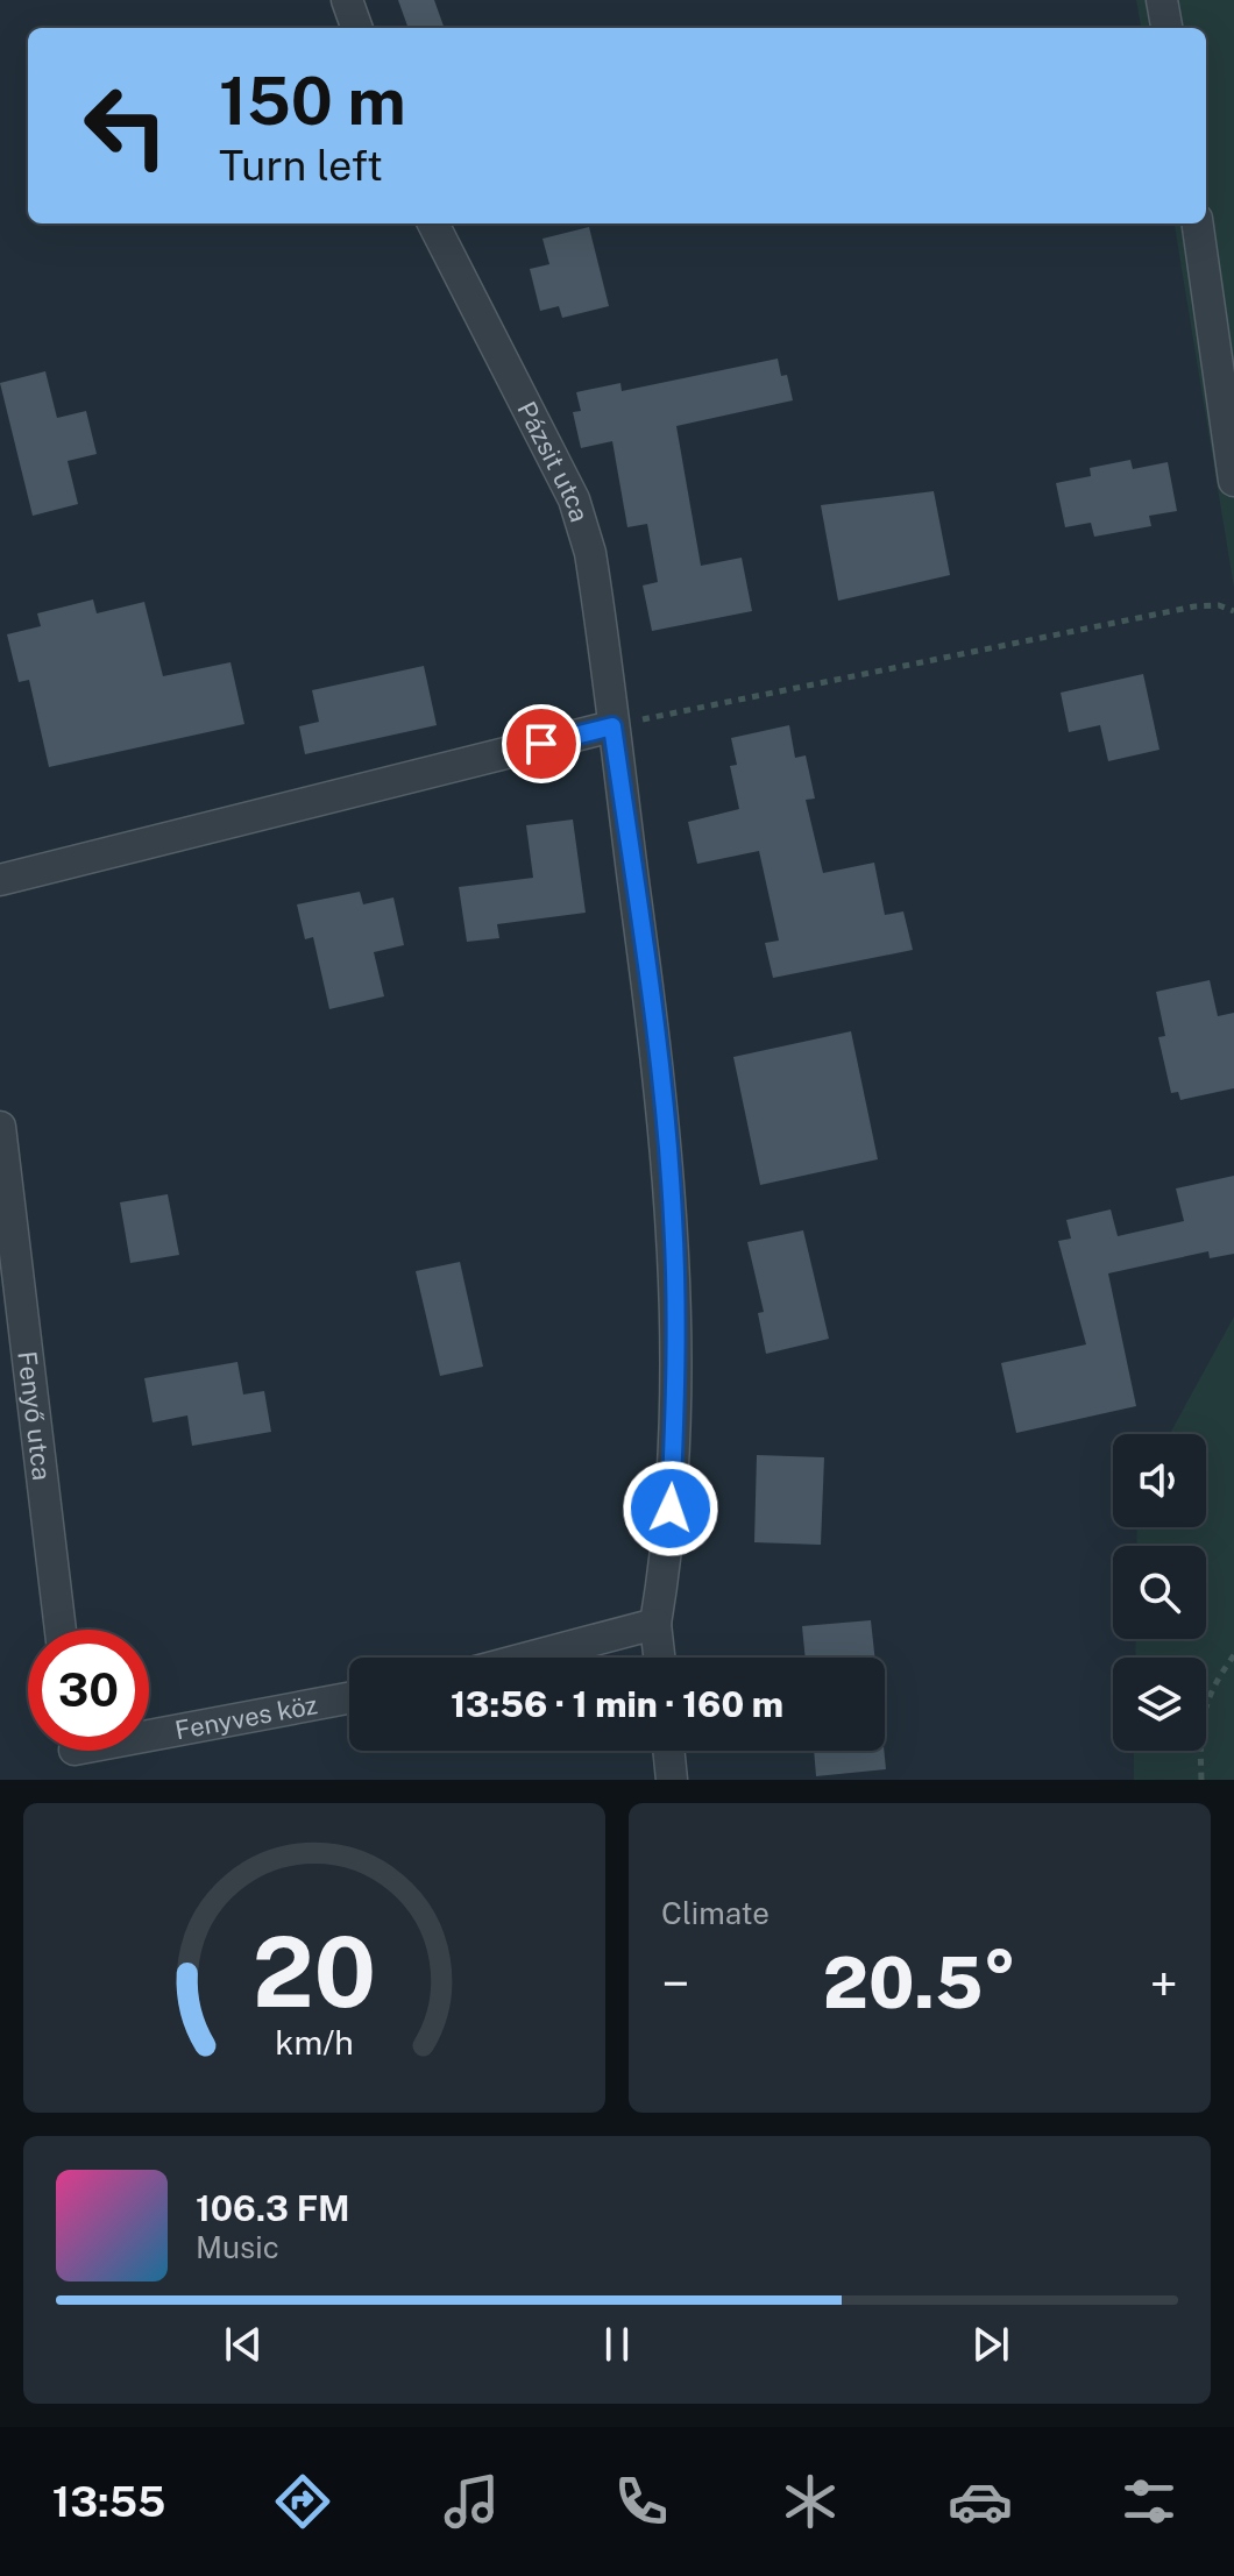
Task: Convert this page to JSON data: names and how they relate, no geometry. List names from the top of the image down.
{
  "streets": {
    "street": ["Pázsit utca", "Fenyő utca", "Fenyves köz"]
  },
  "page": {
    "turn": ["150 m", "Turn left"],
    "limit": "30",
    "trip": "13:56 · 1 min · 160 m",
    "tile": "Climate",
    "heat": ["−", "20.5°", "+"],
    "song": ["106.3 FM", "Music"],
    "tabs": "13:55",
    "gauge": ["20", "km/h"]
  }
}
